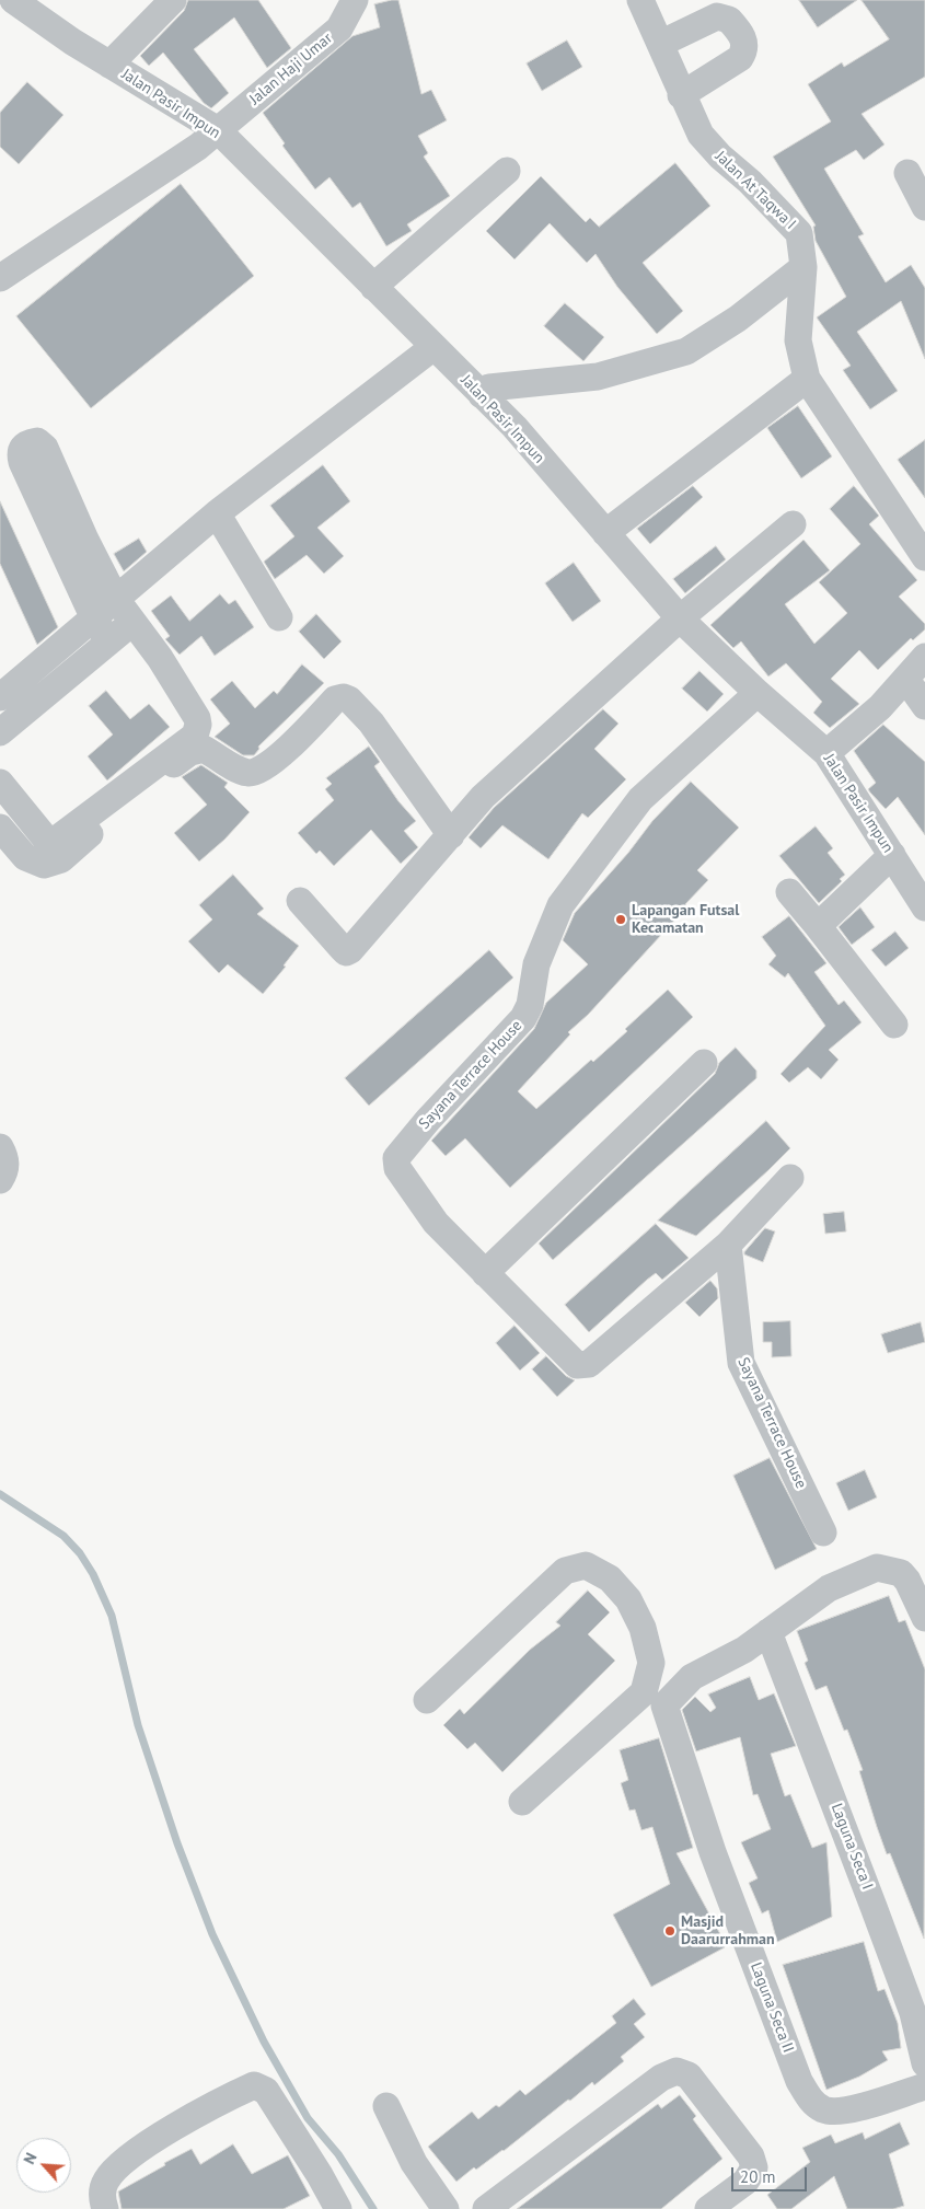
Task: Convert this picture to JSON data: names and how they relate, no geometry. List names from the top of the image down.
{
  "streets": {
    "street": [
      "Jalan Haji Umar",
      "Jalan Pasir Impun",
      "Jalan At Taqwa I",
      "Sayana Terrace House",
      "Laguna Seca I",
      "Laguna Seca II"
    ]
  },
  "crossings": [
    ["Jalan Haji Umar", "Jalan Pasir Impun"],
    ["Jalan Pasir Impun", "Sayana Terrace House"]
  ],
  "places": ["Lapangan Futsal Kecamatan", "Masjid Daarurrahman"],
  "scale_bar": "20 m",
  "north": "top left"
}
